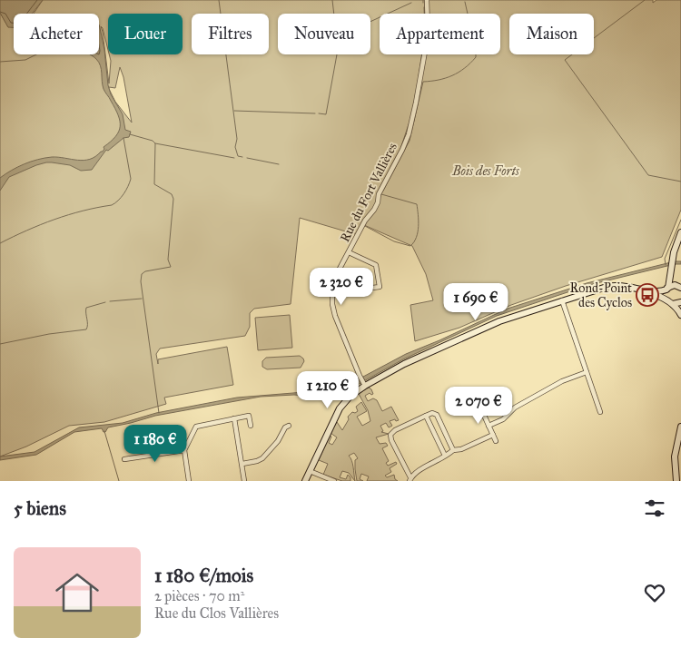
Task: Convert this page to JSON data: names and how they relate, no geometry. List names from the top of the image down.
{
  "streets": {
    "street": ["Rue du Fort Vallières"]
  },
  "parks": ["Bois des Forts"],
  "places": {
    "bus stop": ["Rond-Point des Cyclos"]
  },
  "page": {
    "chip": [
      "Acheter",
      "Louer",
      "Filtres",
      "Nouveau",
      "Appartement",
      "Maison"
    ],
    "price": [
      "2 320 €",
      "1 690 €",
      "1 210 €",
      "2 070 €",
      "1 180 €"
    ],
    "heading": "5 biens",
    "list": [
      {
        "name": "1 180 €/mois",
        "note": "2 pièces · 70 m² · Rue du Clos Vallières"
      }
    ]
  }
}
